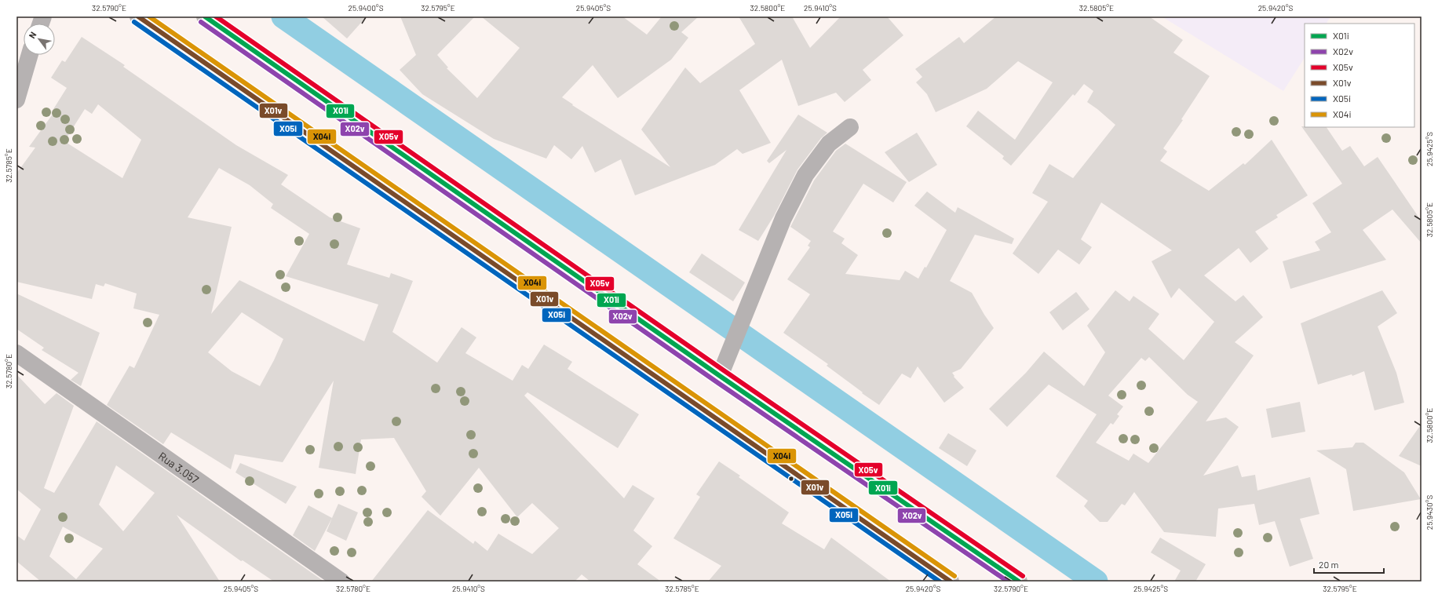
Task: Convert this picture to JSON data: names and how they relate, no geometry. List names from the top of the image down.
{
  "streets": {
    "street": ["Rua 3.057"]
  },
  "lines": [
    "transit line X01i",
    "transit line X05v",
    "transit line X01v",
    "transit line X04i",
    "transit line X02v",
    "transit line X05i"
  ],
  "legend": [
    "X01i",
    "X02v",
    "X05v",
    "X01v",
    "X05i",
    "X04i"
  ],
  "scale_bar": "20 m",
  "north": "top left",
  "coordinates": [
    "32.5790°E",
    "25.9400°S",
    "32.5795°E",
    "25.9405°S",
    "32.5800°E",
    "25.9410°S",
    "32.5805°E",
    "25.9420°S",
    "25.9425°S",
    "32.5785°E",
    "32.5780°E",
    "25.9430°S"
  ]
}
